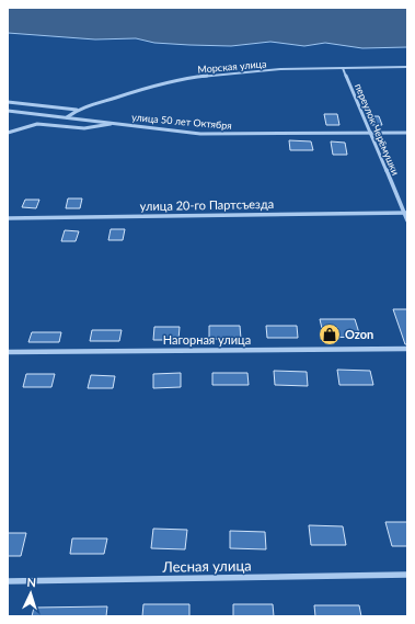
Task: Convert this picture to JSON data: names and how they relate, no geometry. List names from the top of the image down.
{
  "streets": {
    "street": [
      "Морская улица",
      "улица 50 лет Октября",
      "переулок Черёмушки",
      "улица 20-го Партсъезда",
      "Нагорная улица",
      "Лесная улица"
    ]
  },
  "crossings": [
    ["Морская улица", "улица 50 лет Октября"],
    ["Морская улица", "переулок Черёмушки"],
    ["улица 50 лет Октября", "переулок Черёмушки"],
    ["переулок Черёмушки", "улица 20-го Партсъезда"]
  ],
  "places": {
    "shop": ["Ozon"]
  },
  "north": "top"
}
